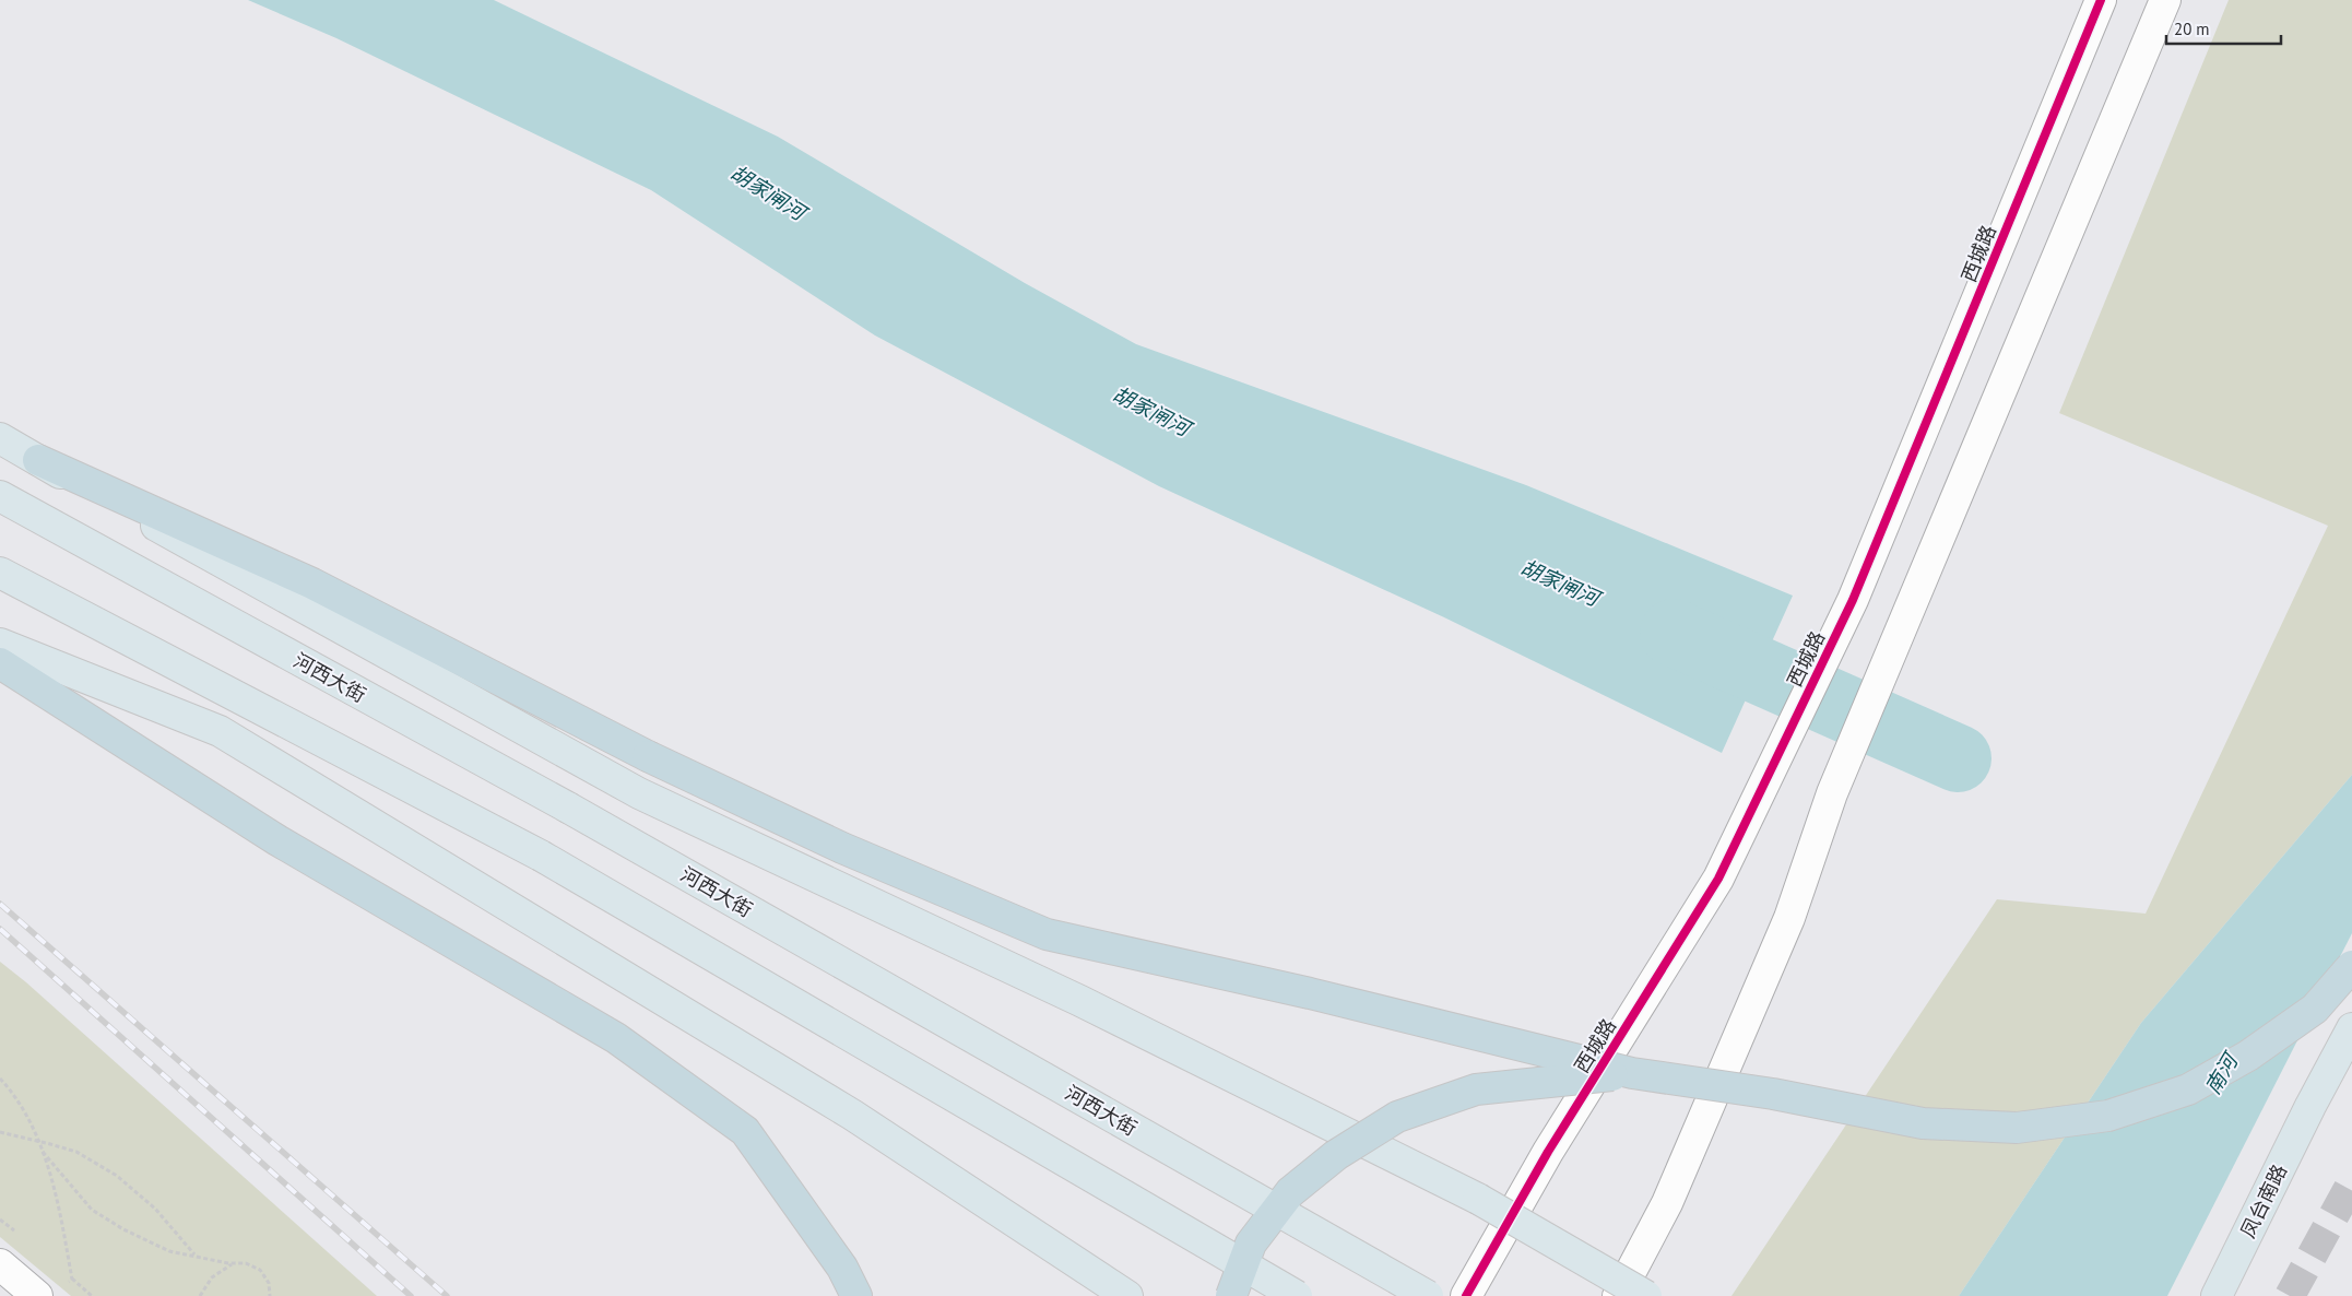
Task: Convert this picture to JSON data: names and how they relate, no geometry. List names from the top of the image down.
{
  "streets": {
    "main road": ["河西大街", "凤台南路"],
    "street": ["西城路"]
  },
  "water": ["胡家闸河", "南河"],
  "scale_bar": "20 m"
}
